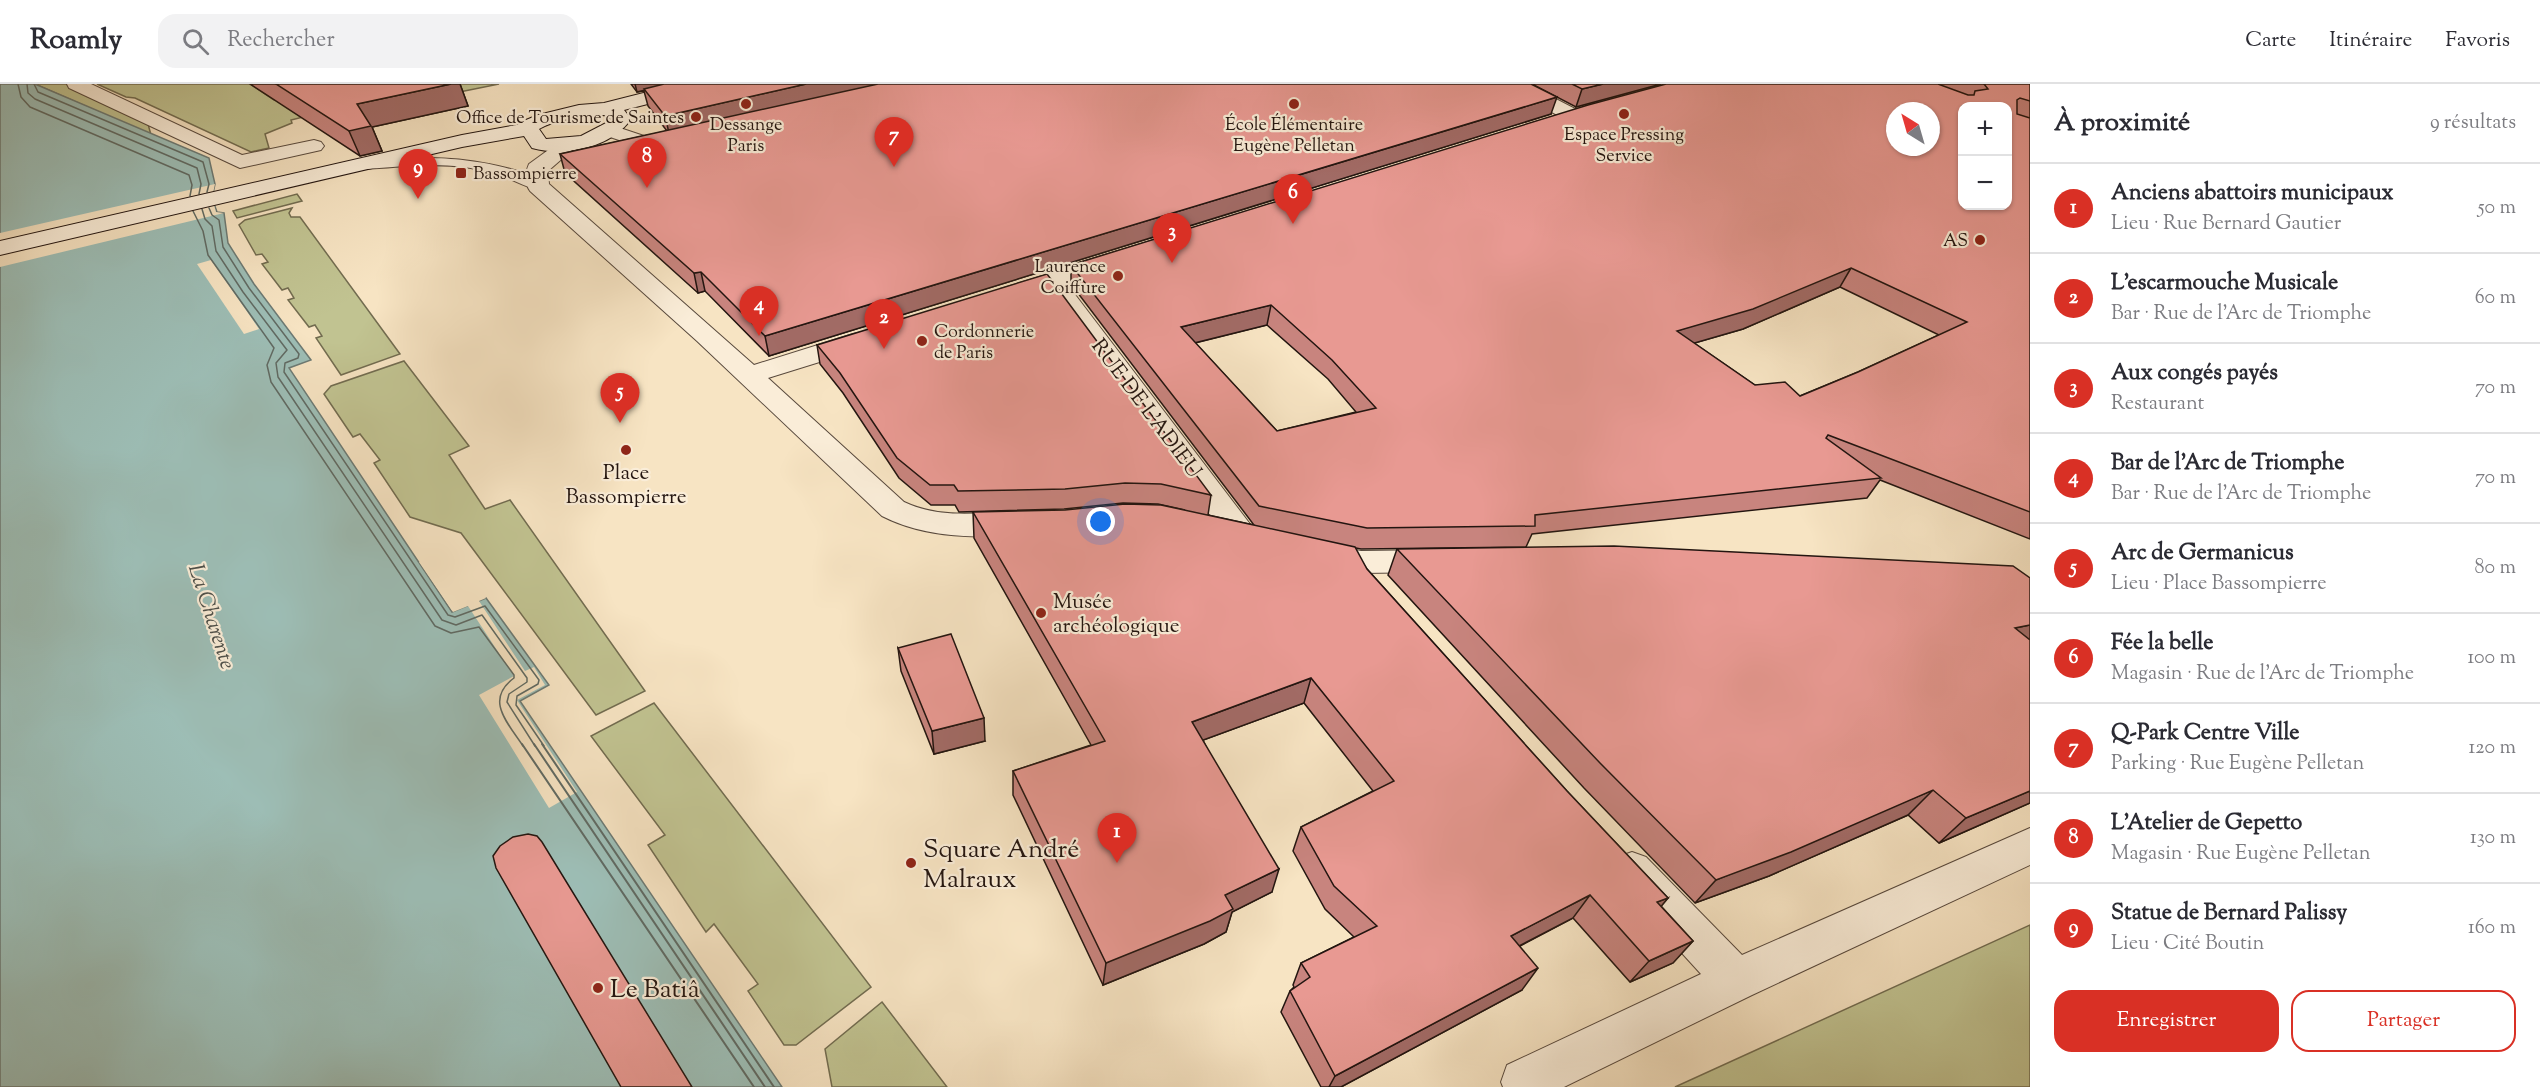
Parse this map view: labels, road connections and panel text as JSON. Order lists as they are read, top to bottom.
{
  "streets": {
    "street": ["RUE DE L'ADIEU"]
  },
  "water": ["La Charente"],
  "places": {
    "other": [
      "Dessange Paris",
      "École Élémentaire Eugène Pelletan",
      "Espace Pressing Service",
      "Office de Tourisme de Saintes",
      "AS",
      "Laurence Coiffure",
      "Cordonnerie de Paris",
      "Place Bassompierre",
      "Musée archéologique",
      "Square André Malraux",
      "Le Batiâ"
    ],
    "transit": ["Bassompierre"]
  },
  "north": "top left",
  "page": {
    "header": "Roamly",
    "search": "Rechercher",
    "nav": ["Carte", "Itinéraire", "Favoris"],
    "heading": ["À proximité", "9 résultats"],
    "map_buttons": ["+", "−"],
    "pins": [
      "7",
      "8",
      "9",
      "6",
      "3",
      "4",
      "2",
      "5",
      "1"
    ],
    "list": [
      {
        "mark": "1",
        "name": "Anciens abattoirs municipaux",
        "note": "Lieu · Rue Bernard Gautier",
        "value": "50 m"
      },
      {
        "mark": "2",
        "name": "L'escarmouche Musicale",
        "note": "Bar · Rue de l'Arc de Triomphe",
        "value": "60 m"
      },
      {
        "mark": "3",
        "name": "Aux congés payés",
        "note": "Restaurant",
        "value": "70 m"
      },
      {
        "mark": "4",
        "name": "Bar de l'Arc de Triomphe",
        "note": "Bar · Rue de l'Arc de Triomphe",
        "value": "70 m"
      },
      {
        "mark": "5",
        "name": "Arc de Germanicus",
        "note": "Lieu · Place Bassompierre",
        "value": "80 m"
      },
      {
        "mark": "6",
        "name": "Fée la belle",
        "note": "Magasin · Rue de l'Arc de Triomphe",
        "value": "100 m"
      },
      {
        "mark": "7",
        "name": "Q-Park Centre Ville",
        "note": "Parking · Rue Eugène Pelletan",
        "value": "120 m"
      },
      {
        "mark": "8",
        "name": "L'Atelier de Gepetto",
        "note": "Magasin · Rue Eugène Pelletan",
        "value": "130 m"
      },
      {
        "mark": "9",
        "name": "Statue de Bernard Palissy",
        "note": "Lieu · Cité Boutin",
        "value": "160 m"
      }
    ],
    "buttons": ["Enregistrer", "Partager"]
  }
}
